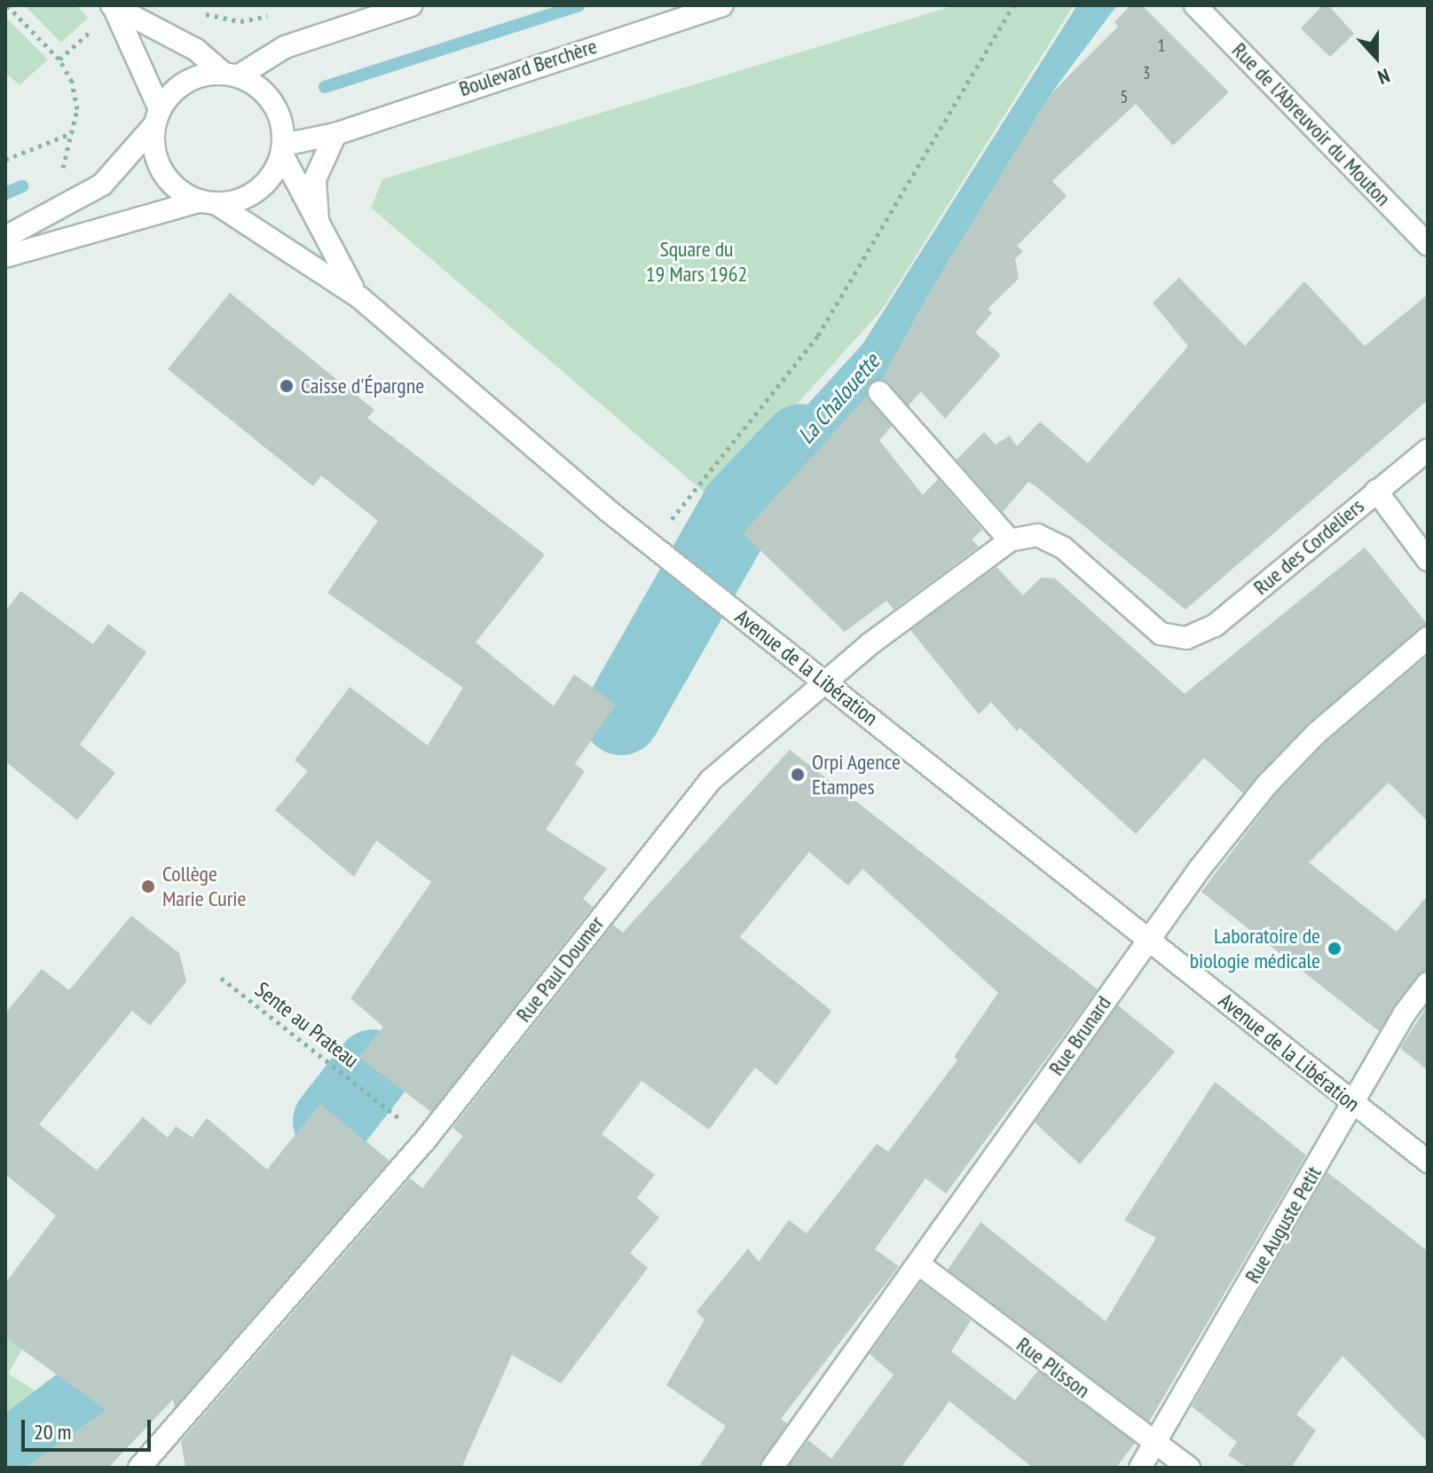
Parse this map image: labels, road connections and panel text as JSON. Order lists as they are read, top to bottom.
{
  "streets": {
    "street": [
      "Boulevard Berchère",
      "Rue de l'Abreuvoir du Mouton",
      "Rue des Cordeliers",
      "Avenue de la Libération",
      "Rue Paul Doumer",
      "Rue Brunard",
      "Rue Auguste Petit",
      "Rue Plisson"
    ],
    "path": ["Sente au Prateau"]
  },
  "crossings": [
    ["Boulevard Berchère", "Avenue de la Libération"],
    ["Rue des Cordeliers", "Rue Paul Doumer"],
    ["Avenue de la Libération", "Rue Paul Doumer"],
    ["Avenue de la Libération", "Rue Brunard"],
    ["Avenue de la Libération", "Rue Auguste Petit"],
    ["Rue Brunard", "Rue Plisson"],
    ["Rue Auguste Petit", "Rue Plisson"]
  ],
  "water": ["La Chalouette"],
  "parks": ["Square du 19 Mars 1962"],
  "places": [
    "Caisse d'Épargne",
    "Orpi Agence Etampes",
    "Collège Marie Curie",
    "Laboratoire de biologie médicale"
  ],
  "house_numbers": ["1", "3", "5"],
  "scale_bar": "20 m",
  "north": "bottom"
}
